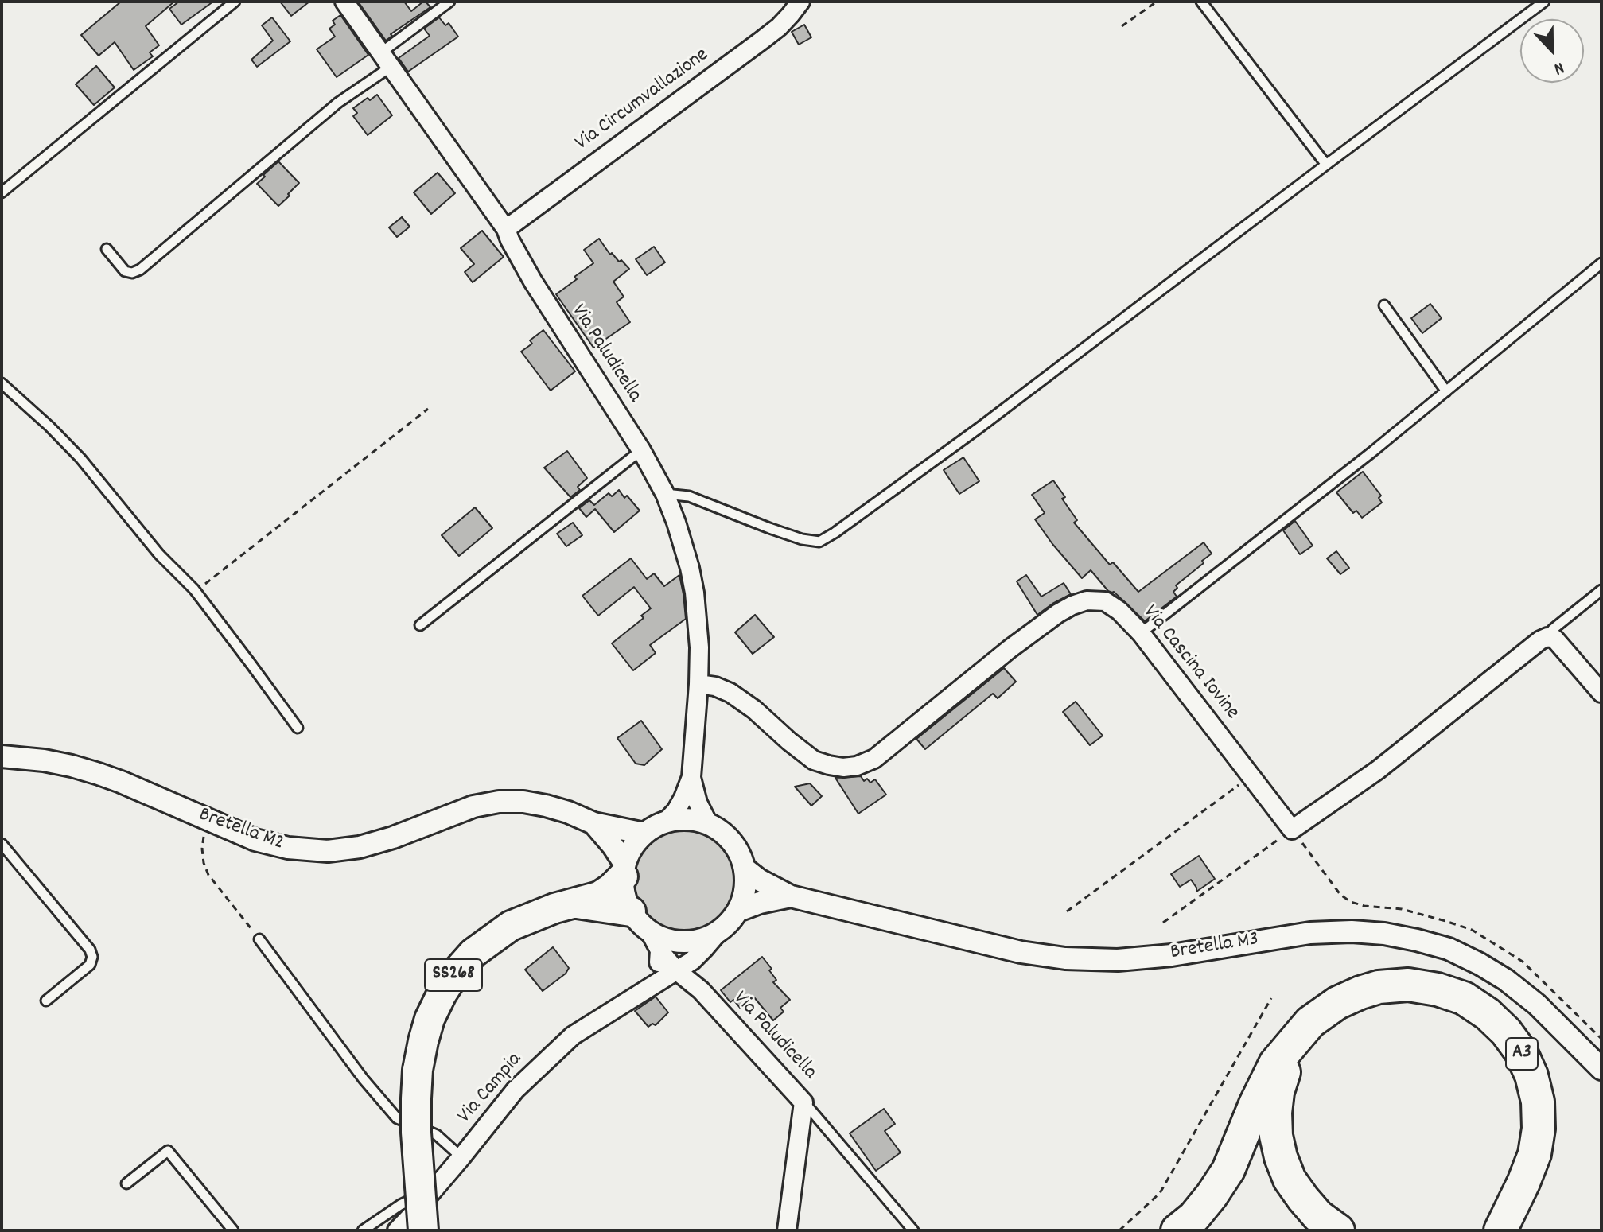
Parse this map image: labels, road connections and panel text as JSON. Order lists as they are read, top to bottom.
{
  "streets": {
    "highway": ["SS268", "A3"],
    "street": [
      "Via Circumvallazione",
      "Via Paludicella",
      "Via Cascina Iovine",
      "Bretella M2",
      "Bretella M3",
      "Via Campia"
    ]
  },
  "crossings": [
    ["Via Circumvallazione", "Via Paludicella"],
    ["Via Paludicella", "Via Cascina Iovine"],
    ["Via Paludicella", "Bretella M2"],
    ["Via Paludicella", "Bretella M3"],
    ["Via Paludicella", "SS268"],
    ["Via Paludicella", "Via Campia"],
    ["Bretella M2", "Bretella M3"],
    ["Bretella M2", "SS268"],
    ["Bretella M3", "SS268"]
  ],
  "north": "bottom"
}
